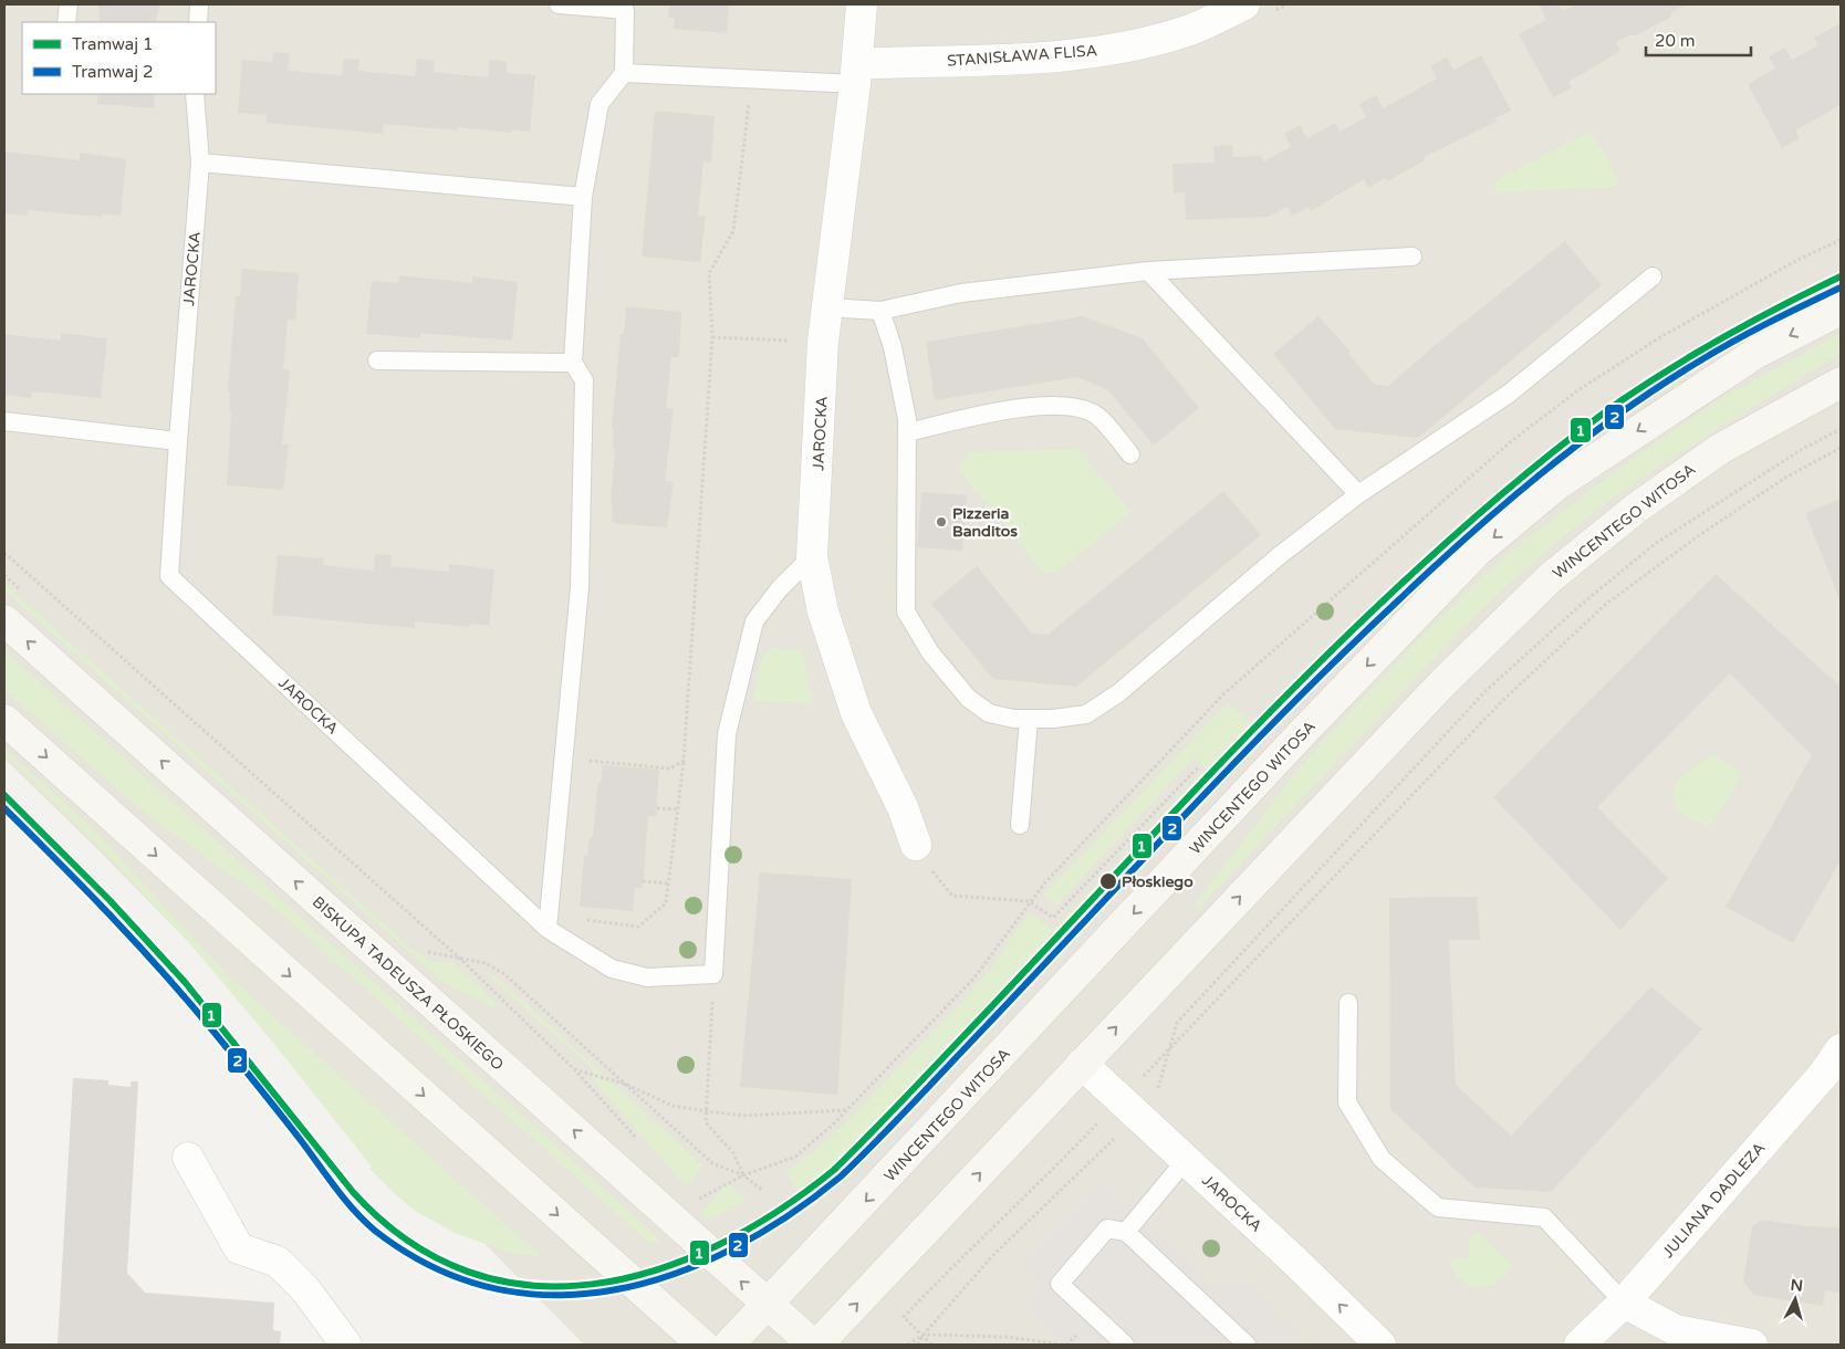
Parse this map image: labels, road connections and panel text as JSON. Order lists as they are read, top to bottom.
{
  "streets": {
    "main road": ["WINCENTEGO WITOSA", "BISKUPA TADEUSZA PŁOSKIEGO"],
    "street": ["STANISŁAWA FLISA", "JAROCKA", "JULIANA DADLEZA"]
  },
  "crossings": [
    ["STANISŁAWA FLISA", "JAROCKA"],
    ["JAROCKA", "WINCENTEGO WITOSA"],
    ["WINCENTEGO WITOSA", "BISKUPA TADEUSZA PŁOSKIEGO"]
  ],
  "places": ["Pizzeria Banditos", "Płoskiego"],
  "lines": ["tram line 1", "tram line 2"],
  "legend": ["Tramwaj 1", "Tramwaj 2"],
  "scale_bar": "20 m",
  "north": "top"
}
